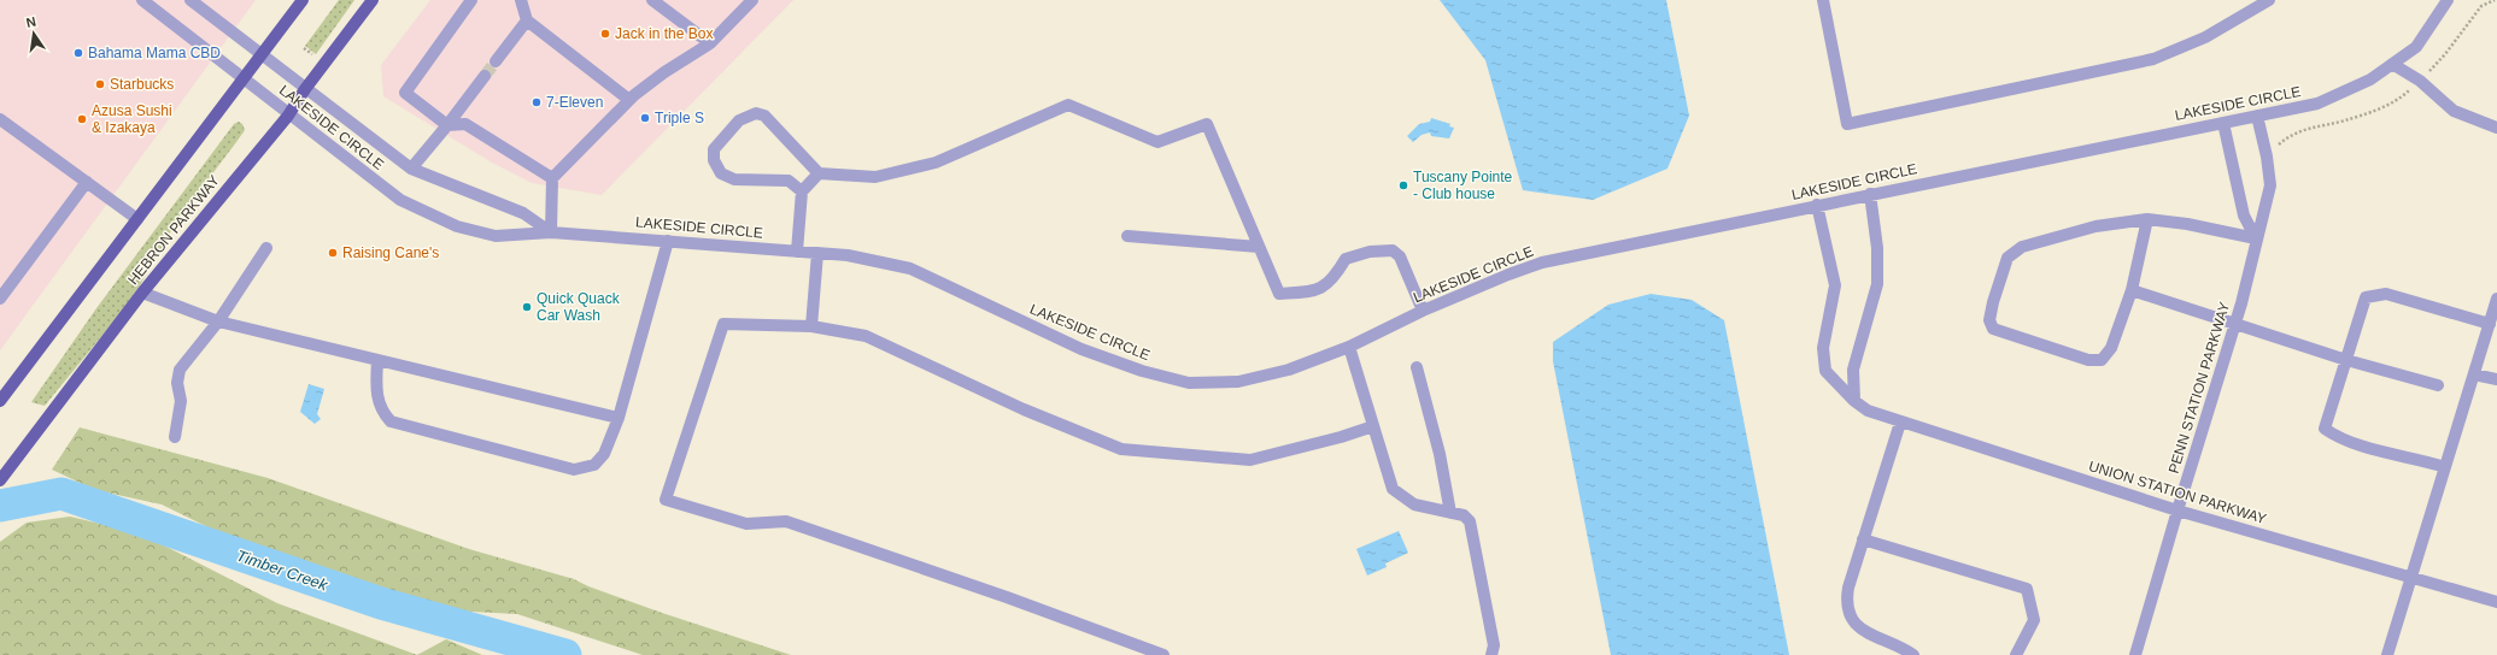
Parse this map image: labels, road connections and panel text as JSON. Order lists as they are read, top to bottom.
{
  "streets": {
    "main road": ["HEBRON PARKWAY"],
    "street": ["LAKESIDE CIRCLE", "PENN STATION PARKWAY", "UNION STATION PARKWAY"]
  },
  "crossings": [
    ["LAKESIDE CIRCLE", "HEBRON PARKWAY"],
    ["LAKESIDE CIRCLE", "PENN STATION PARKWAY"],
    ["LAKESIDE CIRCLE", "UNION STATION PARKWAY"],
    ["PENN STATION PARKWAY", "UNION STATION PARKWAY"]
  ],
  "water": ["Timber Creek"],
  "places": [
    "Jack in the Box",
    "Bahama Mama CBD",
    "Starbucks",
    "7-Eleven",
    "Triple S",
    "Azusa Sushi & Izakaya",
    "Tuscany Pointe - Club house",
    "Raising Cane's",
    "Quick Quack Car Wash"
  ],
  "north": "top"
}
